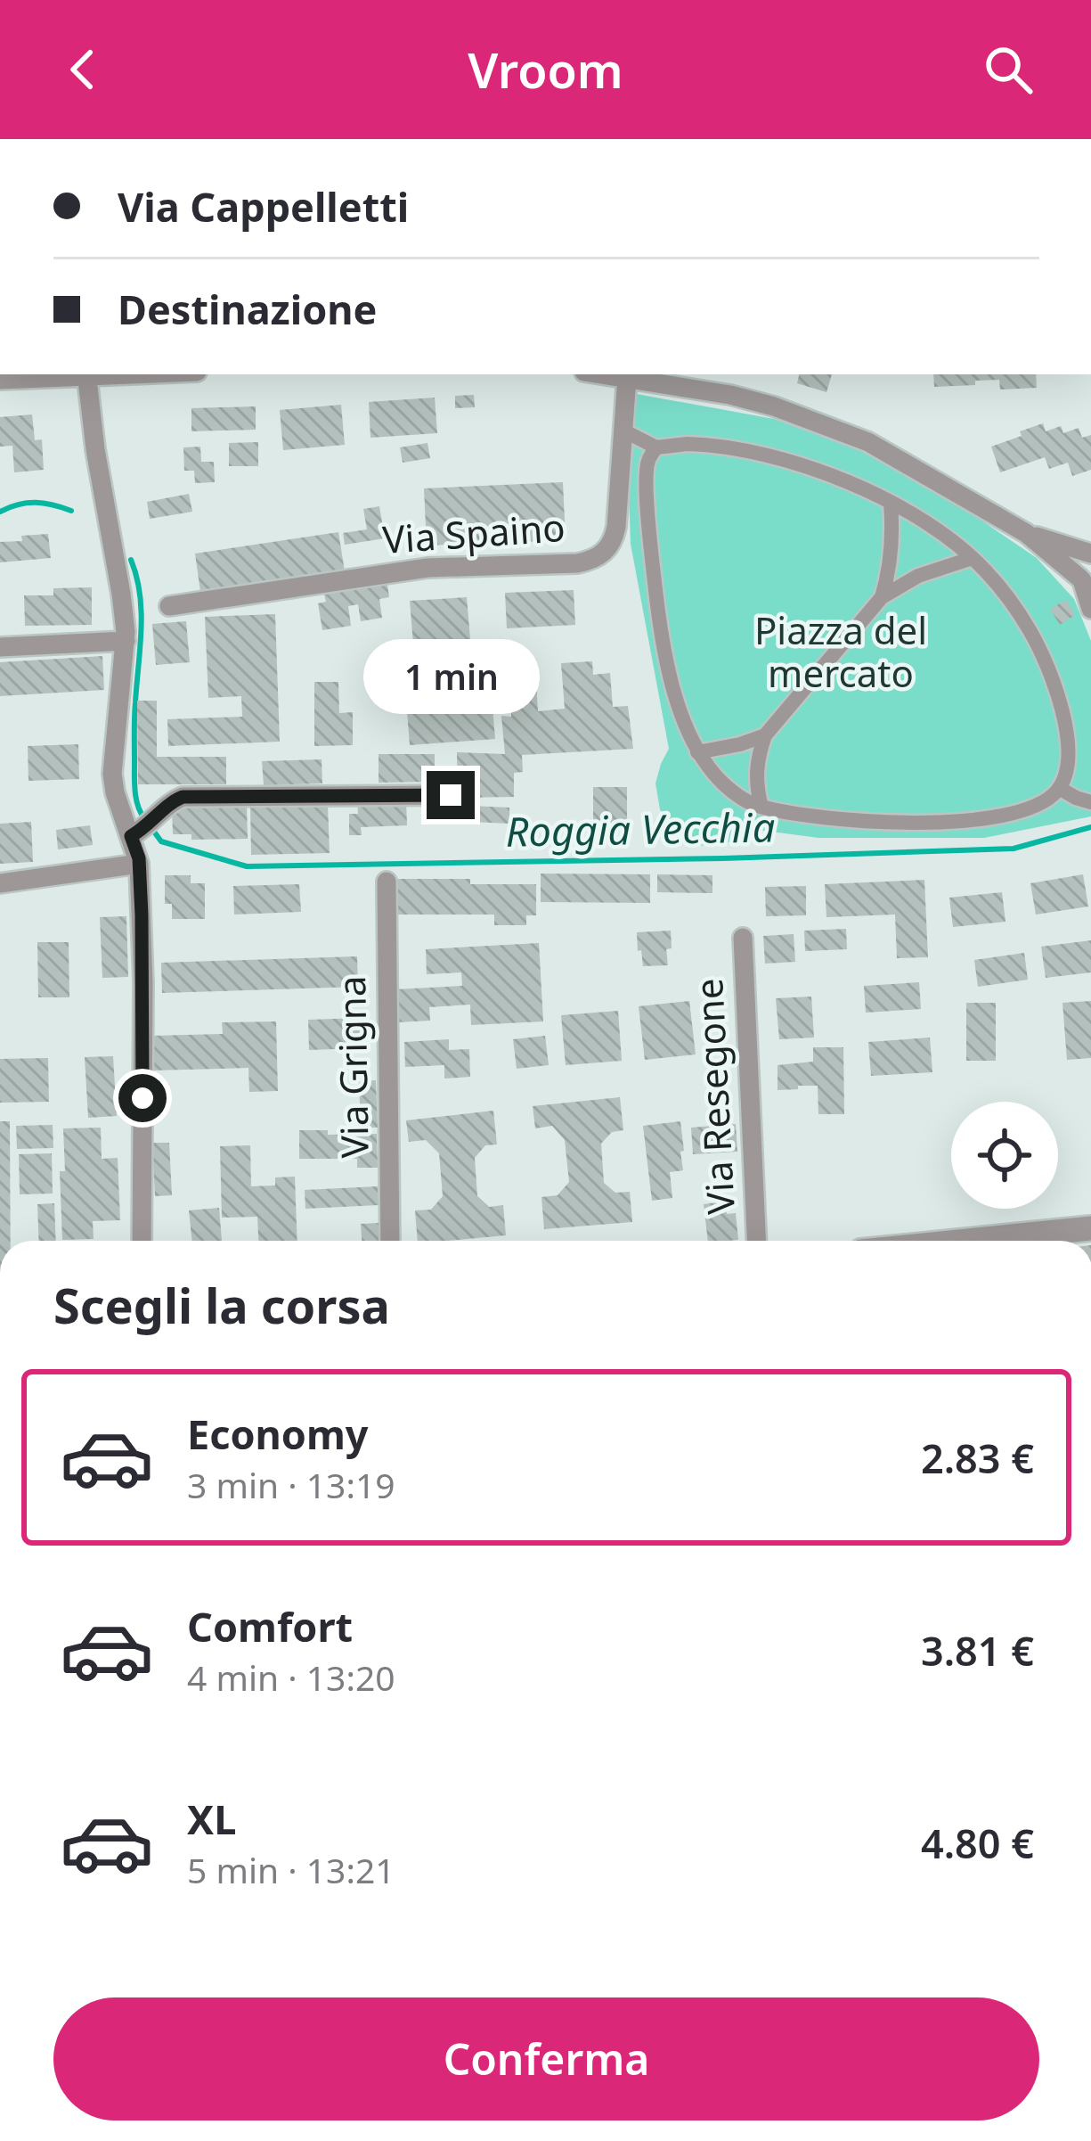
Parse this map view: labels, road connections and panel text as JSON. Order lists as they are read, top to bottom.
{
  "streets": {
    "street": ["Via Spaino", "Via Grigna", "Via Resegone"]
  },
  "water": ["Roggia Vecchia"],
  "parks": ["Piazza del mercato"],
  "page": {
    "header": "Vroom",
    "banner": ["Via Cappelletti", "Destinazione"],
    "bubble": "1 min",
    "heading": "Scegli la corsa",
    "list": [
      {
        "name": "Economy",
        "note": "3 min · 13:19",
        "value": "2.83 €"
      },
      {
        "name": "Comfort",
        "note": "4 min · 13:20",
        "value": "3.81 €"
      },
      {
        "name": "XL",
        "note": "5 min · 13:21",
        "value": "4.80 €"
      }
    ],
    "buttons": "Conferma"
  }
}
